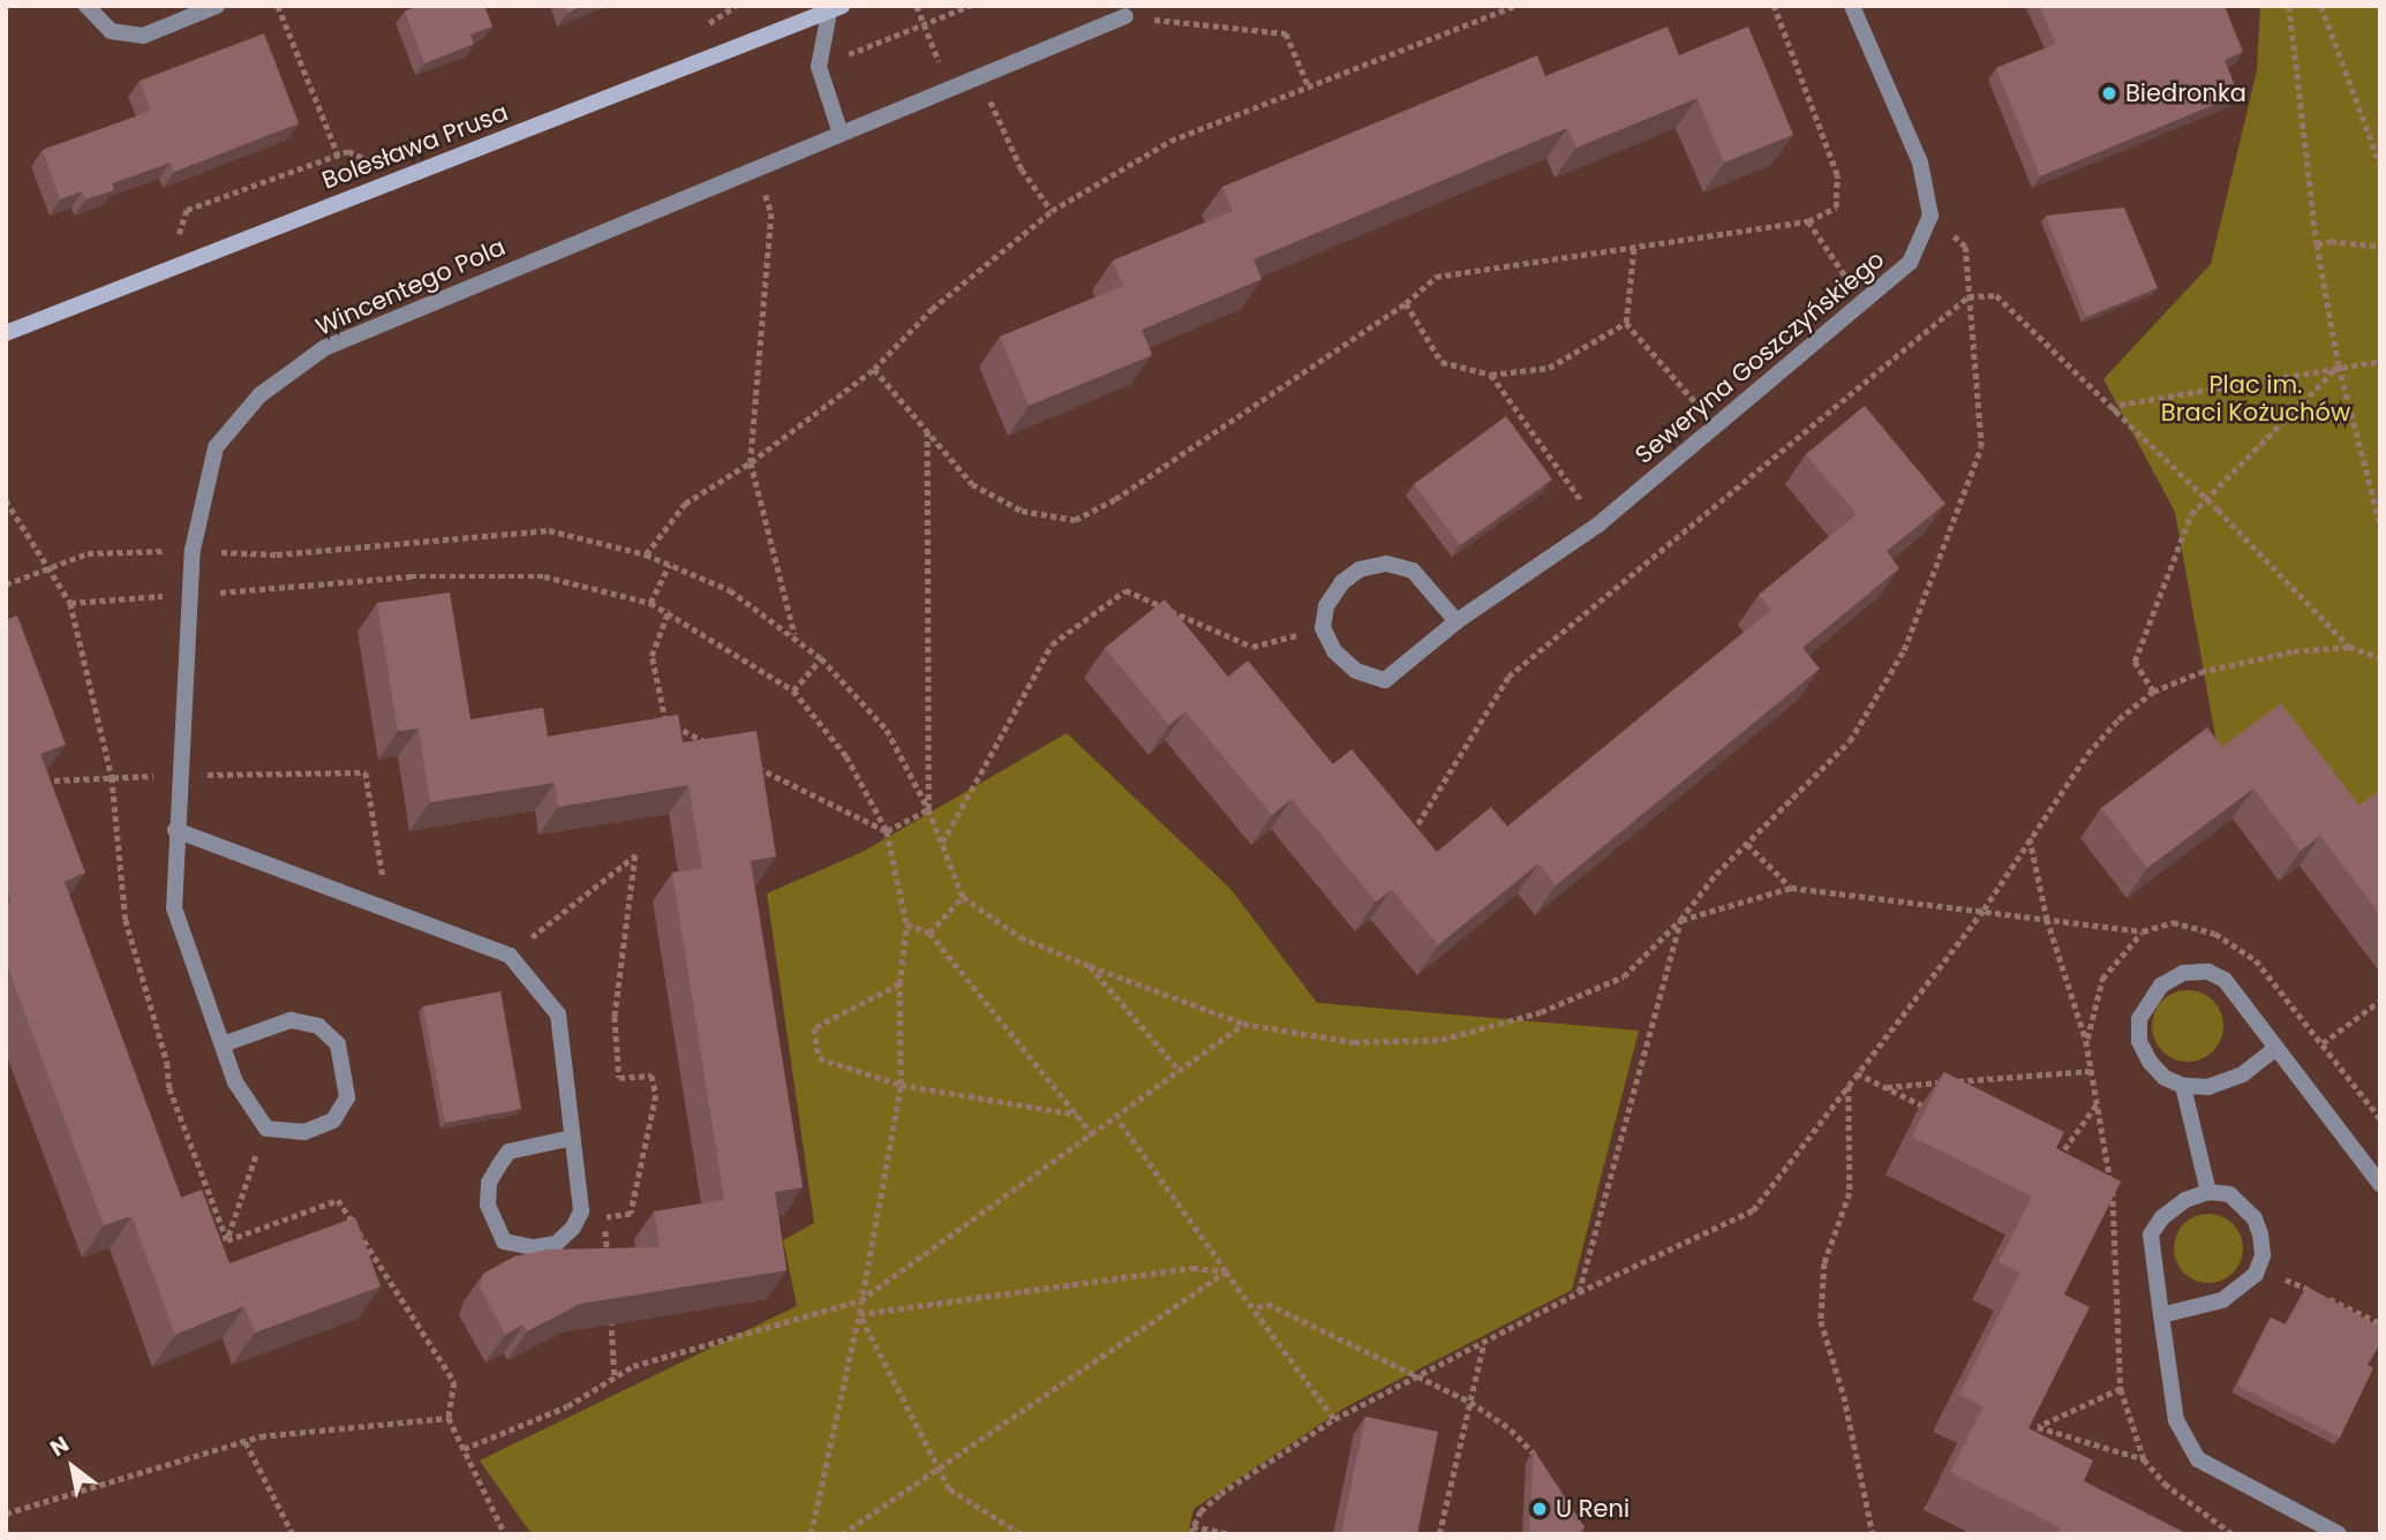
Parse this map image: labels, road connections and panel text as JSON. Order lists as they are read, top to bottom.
{
  "streets": {
    "street": ["Bolesława Prusa", "Wincentego Pola", "Seweryna Goszczyńskiego"]
  },
  "parks": ["Plac im. Braci Kożuchów"],
  "places": ["Biedronka", "U Reni"],
  "north": "top left"
}
